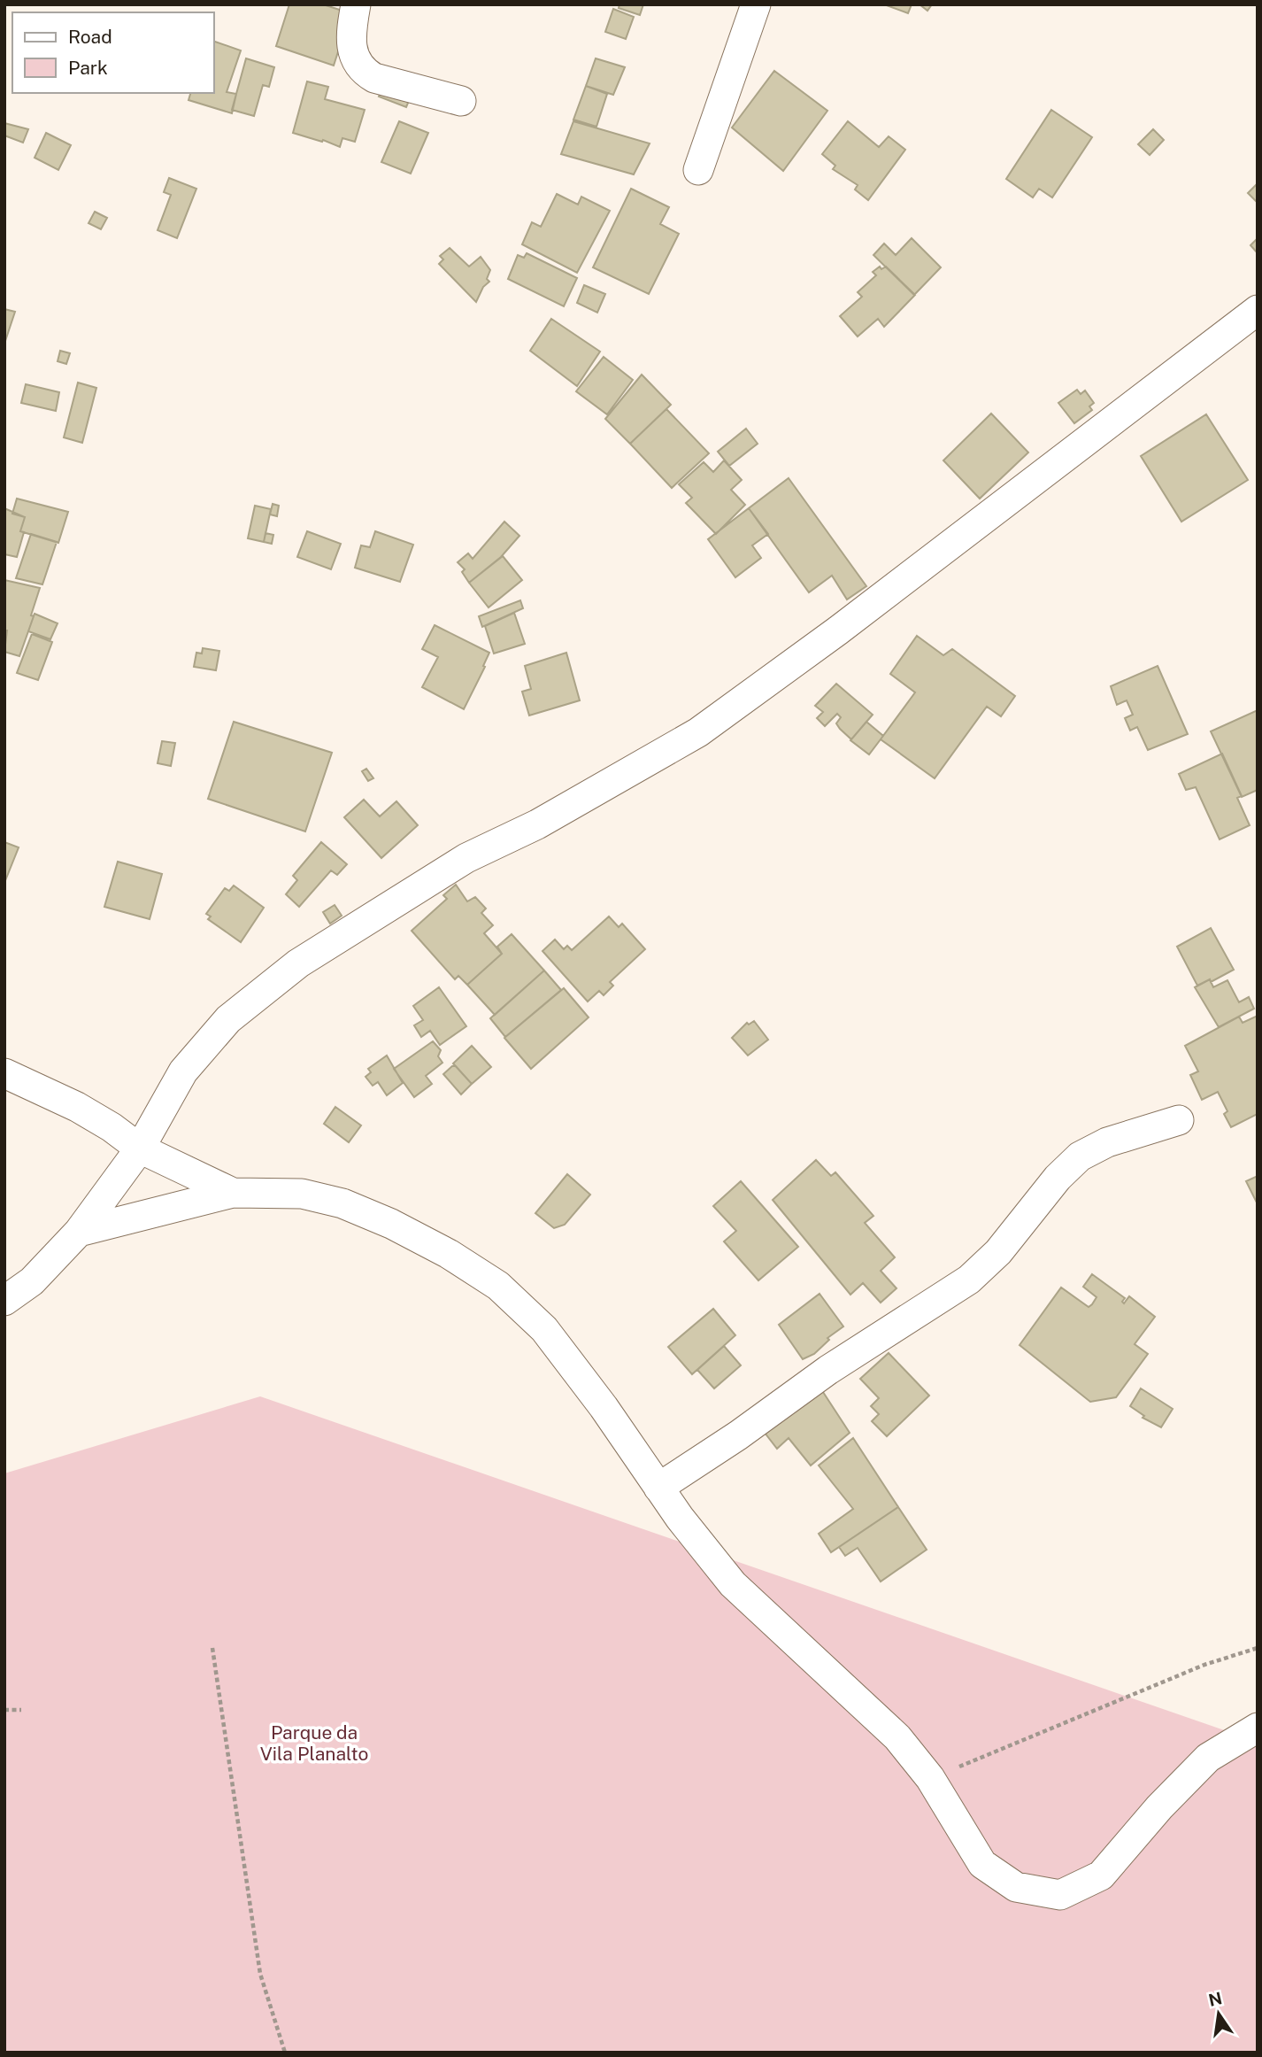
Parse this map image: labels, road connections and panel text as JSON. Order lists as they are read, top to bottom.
{
  "parks": ["Parque da Vila Planalto"],
  "legend": ["Road", "Park"],
  "north": "top"
}
